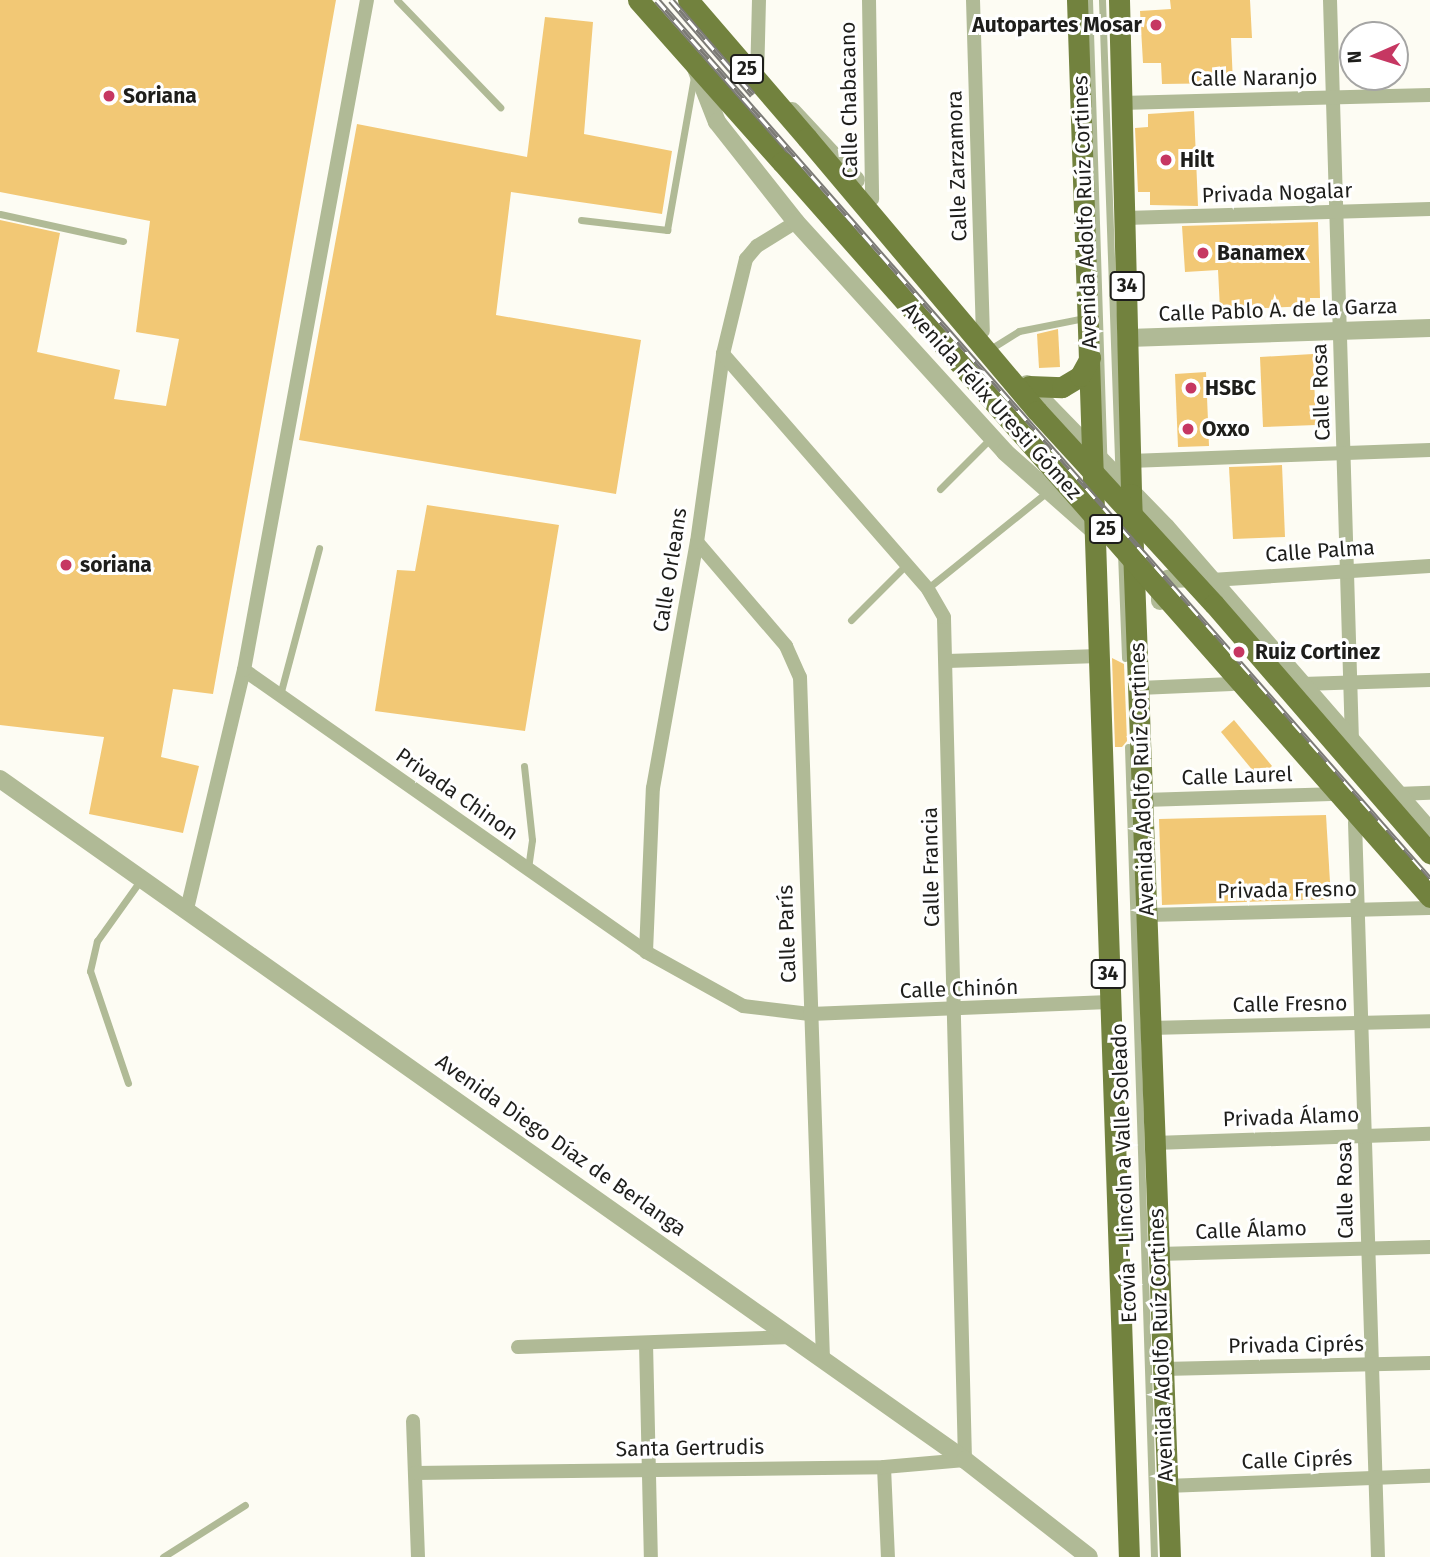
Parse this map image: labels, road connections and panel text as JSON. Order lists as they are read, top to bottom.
{
  "streets": {
    "main road": [
      "25",
      "Avenida Adolfo Ruíz Cortines",
      "34",
      "Avenida Félix Uresti Gómez"
    ],
    "street": [
      "Calle Naranjo",
      "Calle Chabacano",
      "Calle Zarzamora",
      "Privada Nogalar",
      "Calle Pablo A. de la Garza",
      "Calle Rosa",
      "Calle Palma",
      "Calle Orleans",
      "Calle Laurel",
      "Privada Chinon",
      "Calle Francia",
      "Privada Fresno",
      "Calle París",
      "Calle Chinón",
      "Calle Fresno",
      "Privada Álamo",
      "Avenida Diego Díaz de Berlanga",
      "Calle Álamo",
      "Privada Ciprés",
      "Santa Gertrudis",
      "Calle Ciprés"
    ],
    "lane": ["Ecovía - Lincoln a Valle Soleado"]
  },
  "crossings": [
    ["Calle Naranjo", "Avenida Adolfo Ruíz Cortines"],
    ["Calle Naranjo", "Calle Rosa"],
    ["Privada Nogalar", "Avenida Adolfo Ruíz Cortines"],
    ["Privada Nogalar", "Calle Rosa"],
    ["Avenida Adolfo Ruíz Cortines", "Calle Pablo A. de la Garza"],
    ["Avenida Adolfo Ruíz Cortines", "Calle Laurel"],
    ["Avenida Adolfo Ruíz Cortines", "Privada Fresno"],
    ["Avenida Adolfo Ruíz Cortines", "Calle Chinón"],
    ["Avenida Adolfo Ruíz Cortines", "Calle Fresno"],
    ["Avenida Adolfo Ruíz Cortines", "Privada Álamo"],
    ["Avenida Adolfo Ruíz Cortines", "Calle Álamo"],
    ["Avenida Adolfo Ruíz Cortines", "Privada Ciprés"],
    ["Avenida Adolfo Ruíz Cortines", "Calle Ciprés"],
    ["Calle Pablo A. de la Garza", "Calle Rosa"],
    ["Calle Rosa", "Calle Palma"],
    ["Calle Rosa", "Privada Fresno"],
    ["Calle Rosa", "Calle Fresno"],
    ["Calle Rosa", "Privada Álamo"],
    ["Calle Rosa", "Calle Álamo"],
    ["Calle Rosa", "Privada Ciprés"],
    ["Calle Rosa", "Calle Ciprés"],
    ["Avenida Félix Uresti Gómez", "Privada Fresno"],
    ["Calle Orleans", "Privada Chinon"],
    ["Calle Orleans", "Calle Francia"],
    ["Calle Orleans", "Calle París"],
    ["Privada Chinon", "Calle París"],
    ["Privada Chinon", "Calle Chinón"],
    ["Calle Francia", "Calle Chinón"],
    ["Calle Francia", "Avenida Diego Díaz de Berlanga"],
    ["Calle Francia", "Santa Gertrudis"],
    ["Calle París", "Calle Chinón"],
    ["Calle París", "Avenida Diego Díaz de Berlanga"],
    ["Avenida Diego Díaz de Berlanga", "Santa Gertrudis"]
  ],
  "places": [
    "Autopartes Mosar",
    "Soriana",
    "Hilt",
    "Banamex",
    "HSBC",
    "Oxxo",
    "soriana",
    "Ruiz Cortinez"
  ],
  "north": "left"
}
